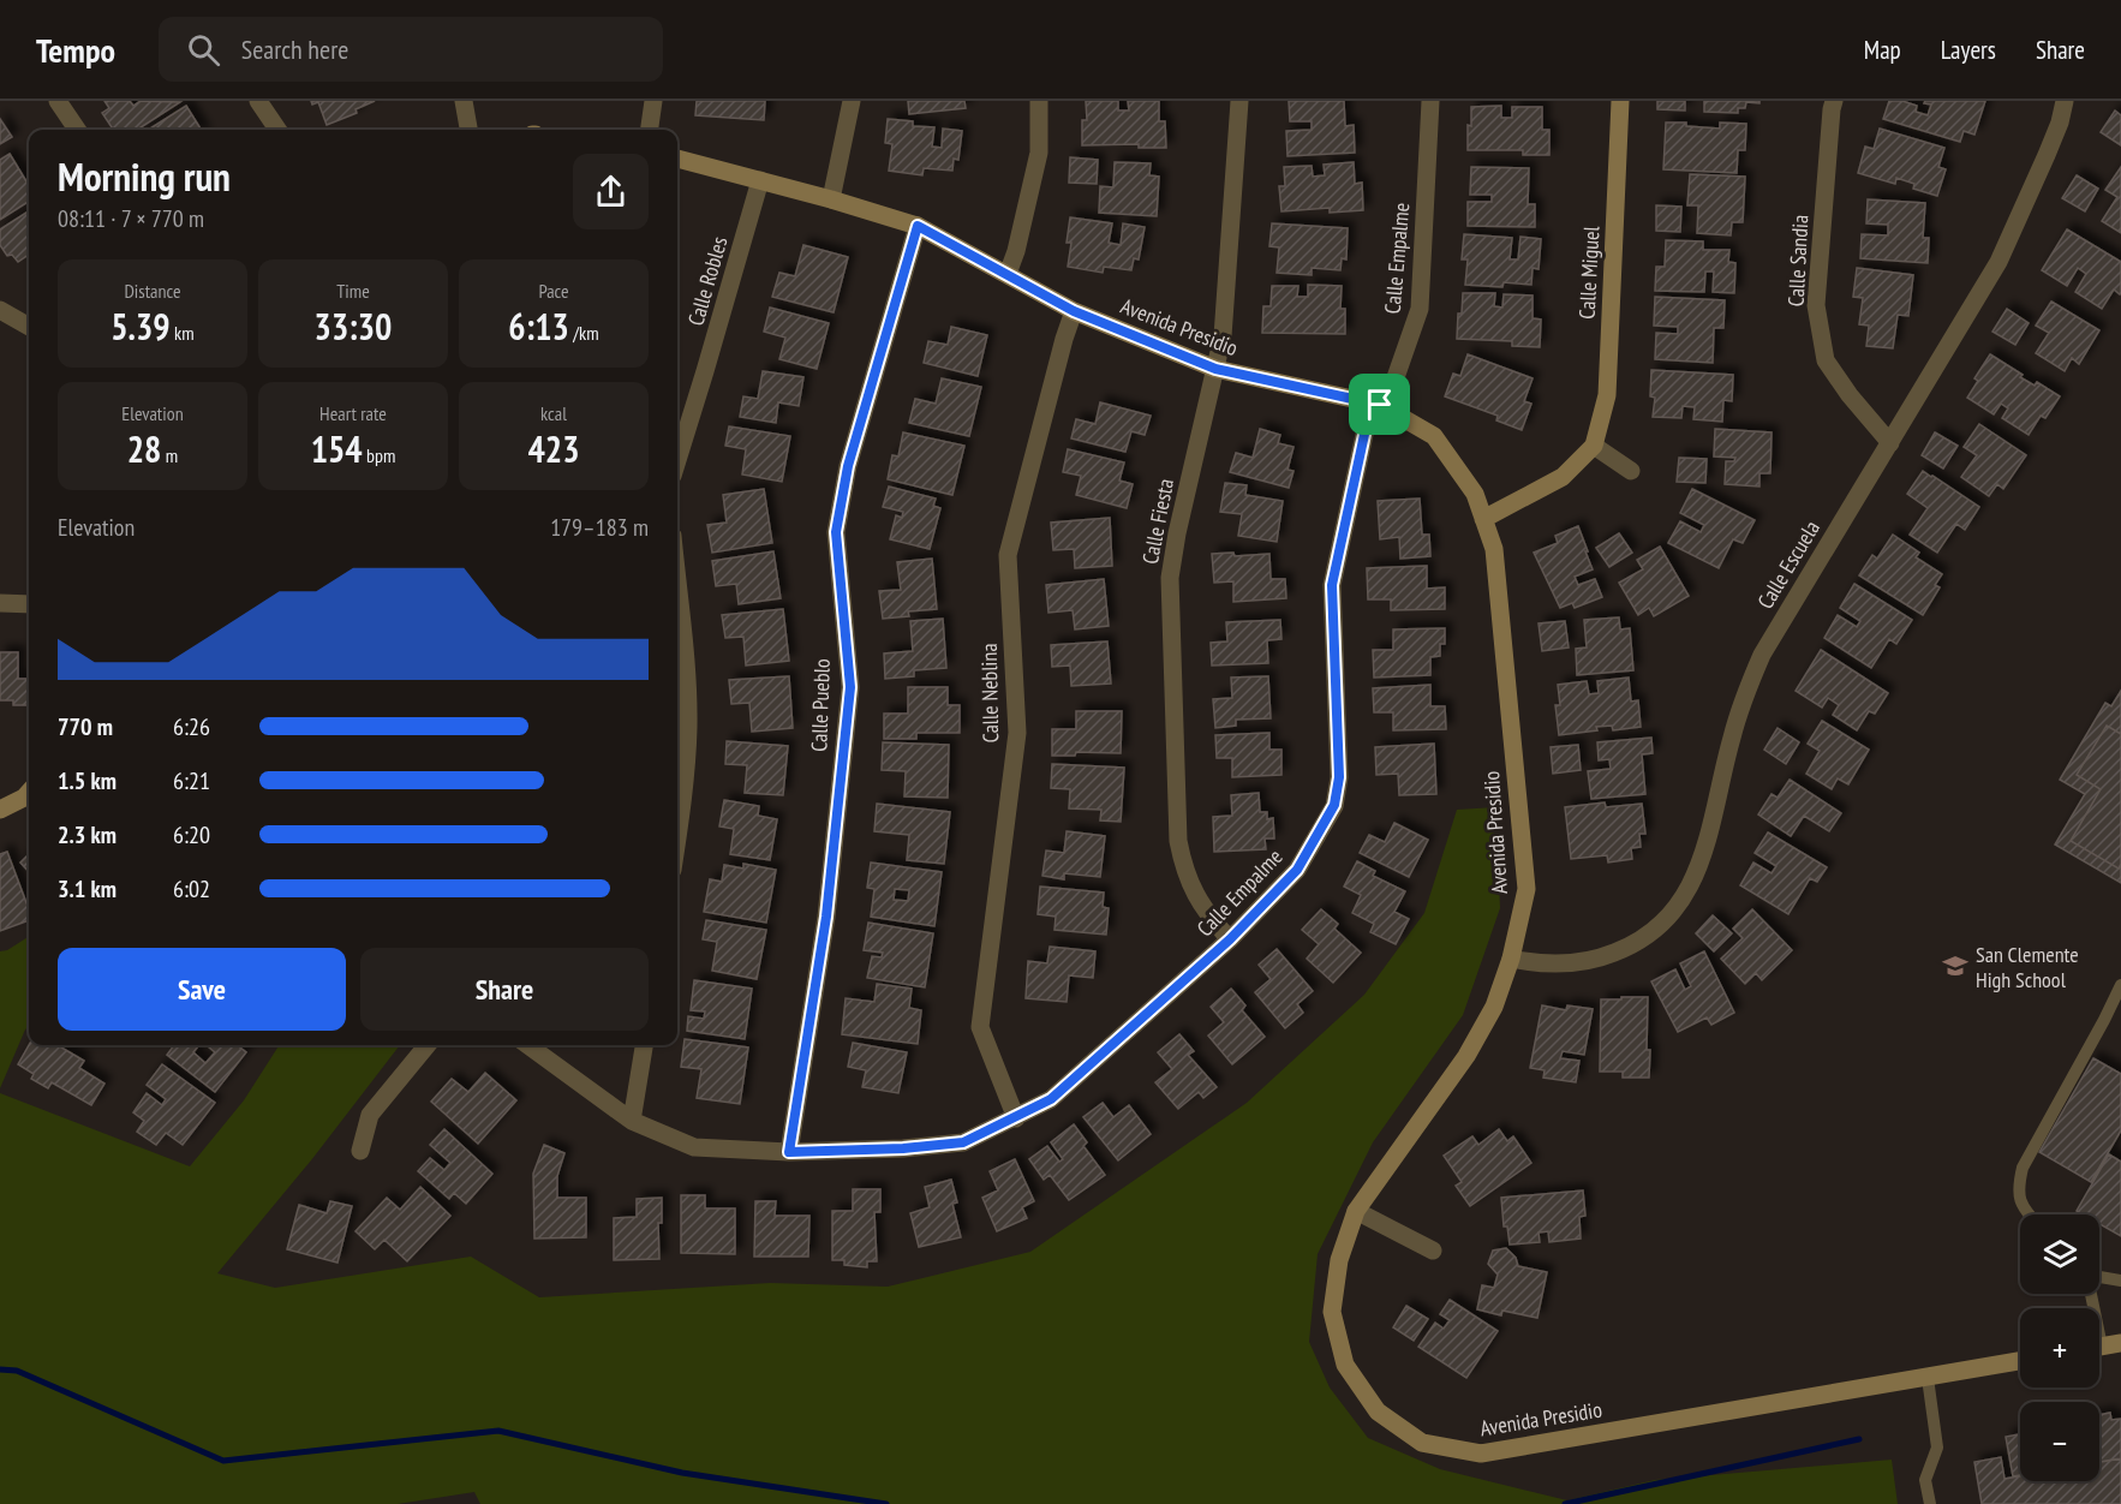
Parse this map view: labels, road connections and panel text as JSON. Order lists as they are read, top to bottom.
{
  "streets": {
    "street": [
      "Calle Empalme",
      "Calle Sandia",
      "Calle Miguel",
      "Calle Robles",
      "Avenida Presidio",
      "Calle Fiesta",
      "Calle Escuela",
      "Calle Neblina",
      "Calle Pueblo"
    ]
  },
  "crossings": [
    ["Calle Empalme", "Avenida Presidio"],
    ["Calle Empalme", "Calle Fiesta"],
    ["Calle Empalme", "Calle Neblina"],
    ["Calle Empalme", "Calle Pueblo"],
    ["Calle Sandia", "Calle Escuela"],
    ["Calle Miguel", "Avenida Presidio"],
    ["Calle Robles", "Avenida Presidio"],
    ["Avenida Presidio", "Calle Fiesta"],
    ["Avenida Presidio", "Calle Escuela"],
    ["Avenida Presidio", "Calle Neblina"],
    ["Avenida Presidio", "Calle Pueblo"]
  ],
  "places": {
    "school or university": ["San Clemente High School"]
  },
  "page": {
    "header": "Tempo",
    "search": "Search here",
    "nav": ["Map", "Layers", "Share"],
    "heading": ["Morning run", "08:11 · 7 × 770 m"],
    "stats": [
      ["Distance", "5.39 km"],
      ["Time", "33:30"],
      ["Pace", "6:13 /km"],
      ["Elevation", "28 m"],
      ["Heart rate", "154 bpm"],
      ["kcal", "423"]
    ],
    "chart": ["Elevation", "179–183 m"],
    "list": [
      {
        "name": "770 m",
        "note": "6:26"
      },
      {
        "name": "1.5 km",
        "note": "6:21"
      },
      {
        "name": "2.3 km",
        "note": "6:20"
      },
      {
        "name": "3.1 km",
        "note": "6:02"
      }
    ],
    "buttons": ["Save", "Share"],
    "map_buttons": ["+", "−"]
  }
}
